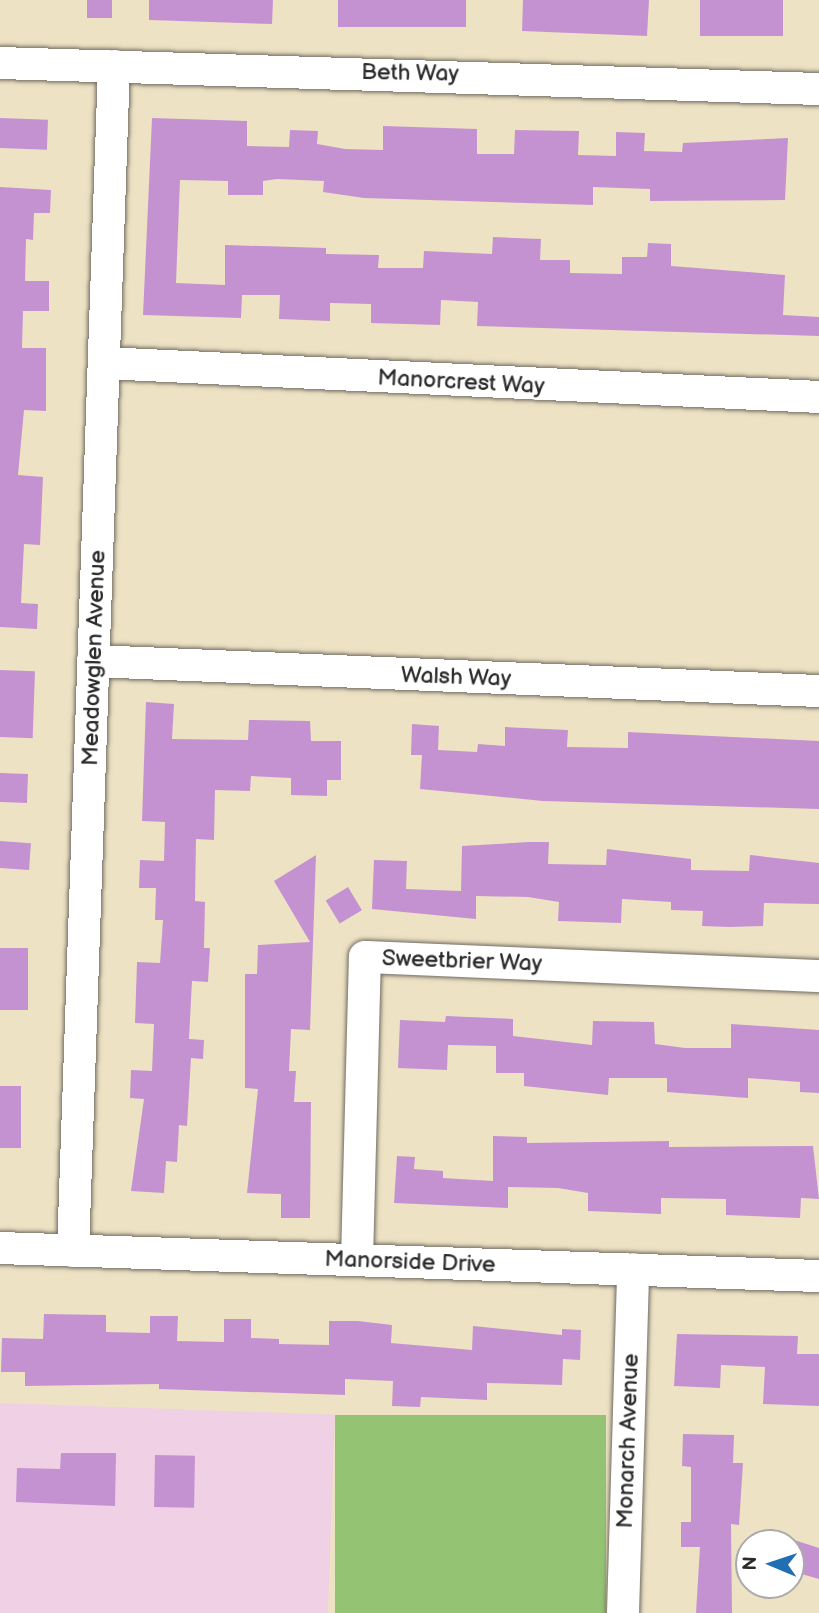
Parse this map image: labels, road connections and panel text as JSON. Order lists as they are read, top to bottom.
{
  "streets": {
    "street": [
      "Beth Way",
      "Manorcrest Way",
      "Meadowglen Avenue",
      "Walsh Way",
      "Sweetbrier Way",
      "Manorside Drive",
      "Monarch Avenue"
    ]
  },
  "crossings": [
    ["Beth Way", "Meadowglen Avenue"],
    ["Manorcrest Way", "Meadowglen Avenue"],
    ["Meadowglen Avenue", "Walsh Way"],
    ["Meadowglen Avenue", "Manorside Drive"],
    ["Sweetbrier Way", "Manorside Drive"],
    ["Manorside Drive", "Monarch Avenue"]
  ],
  "north": "left"
}
